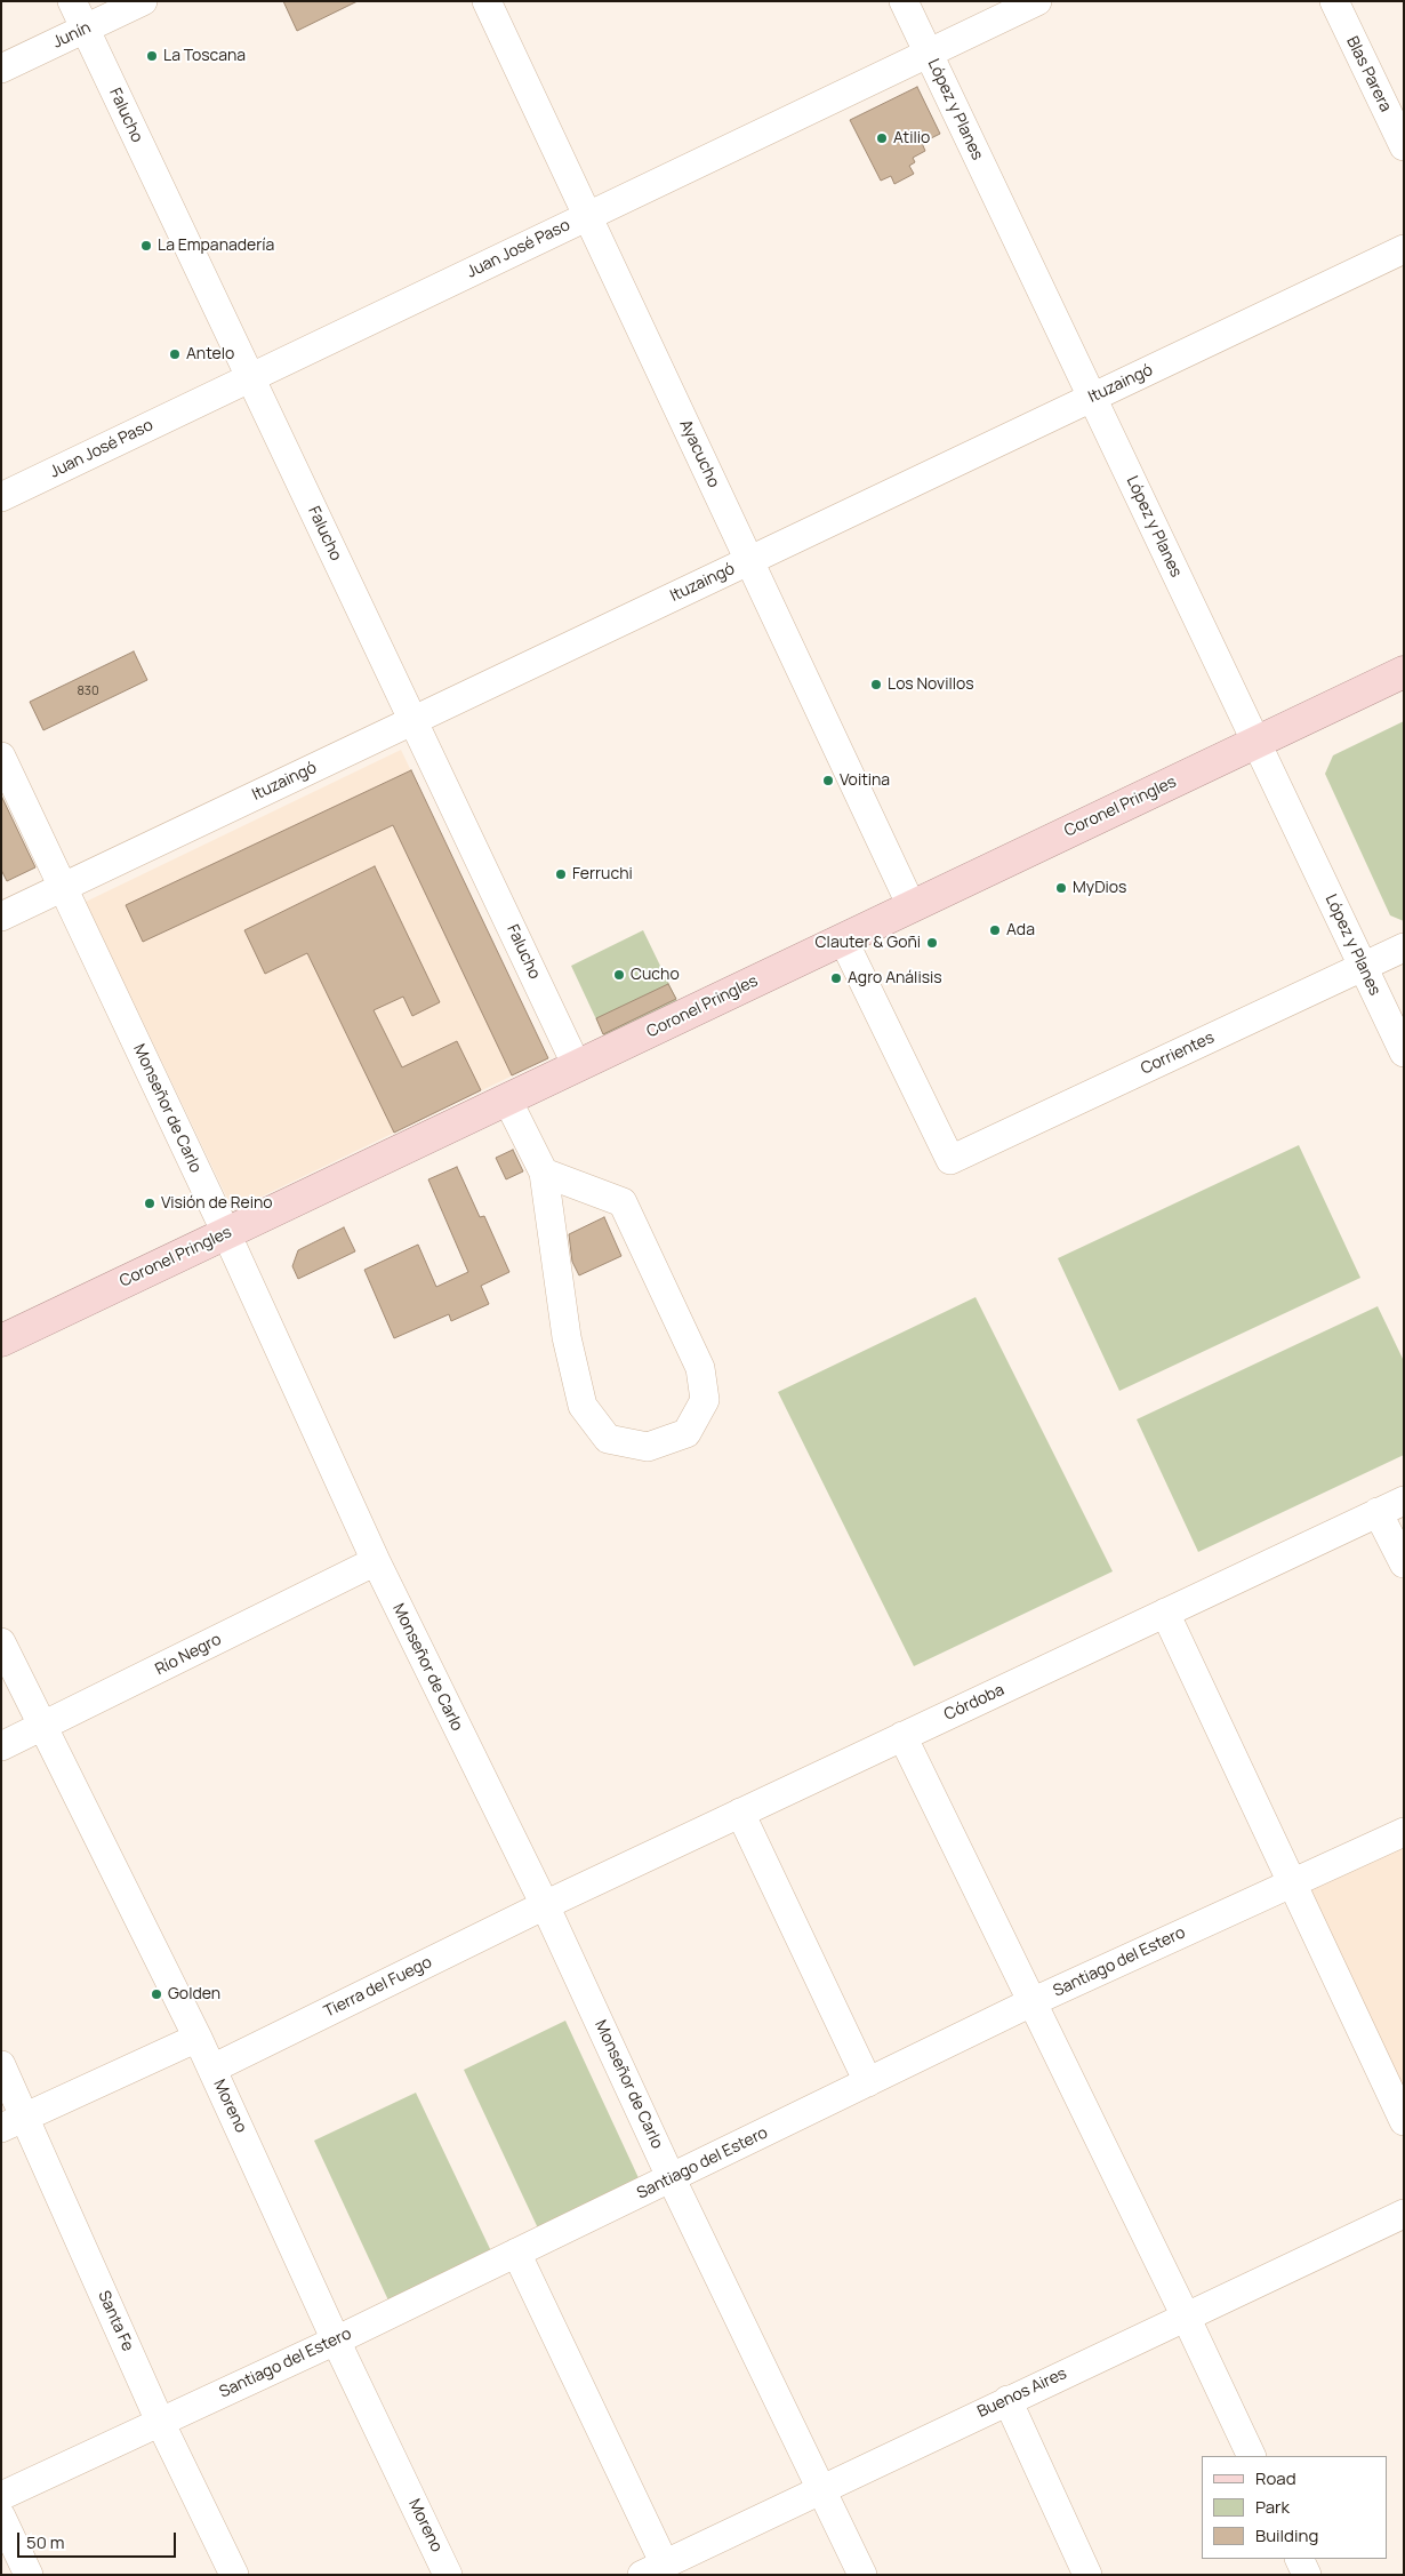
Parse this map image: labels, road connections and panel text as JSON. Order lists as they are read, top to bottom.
{
  "streets": {
    "main road": ["Coronel Pringles"],
    "street": [
      "Junín",
      "Blas Parera",
      "López y Planes",
      "Falucho",
      "Juan José Paso",
      "Ituzaingó",
      "Ayacucho",
      "Corrientes",
      "Monseñor de Carlo",
      "Río Negro",
      "Córdoba",
      "Santiago del Estero",
      "Tierra del Fuego",
      "Moreno",
      "Santa Fe",
      "Buenos Aires"
    ]
  },
  "crossings": [
    ["Junín", "Falucho"],
    ["López y Planes", "Juan José Paso"],
    ["López y Planes", "Ituzaingó"],
    ["López y Planes", "Coronel Pringles"],
    ["López y Planes", "Corrientes"],
    ["Falucho", "Juan José Paso"],
    ["Falucho", "Ituzaingó"],
    ["Falucho", "Coronel Pringles"],
    ["Juan José Paso", "Ayacucho"],
    ["Ituzaingó", "Ayacucho"],
    ["Ituzaingó", "Monseñor de Carlo"],
    ["Ayacucho", "Coronel Pringles"],
    ["Coronel Pringles", "Corrientes"],
    ["Coronel Pringles", "Monseñor de Carlo"],
    ["Monseñor de Carlo", "Río Negro"],
    ["Monseñor de Carlo", "Córdoba"],
    ["Monseñor de Carlo", "Santiago del Estero"],
    ["Monseñor de Carlo", "Tierra del Fuego"],
    ["Monseñor de Carlo", "Buenos Aires"],
    ["Río Negro", "Moreno"],
    ["Córdoba", "Tierra del Fuego"],
    ["Santiago del Estero", "Moreno"],
    ["Santiago del Estero", "Santa Fe"],
    ["Tierra del Fuego", "Moreno"]
  ],
  "places": [
    "La Toscana",
    "Atilio",
    "La Empanadería",
    "Antelo",
    "Los Novillos",
    "Voitina",
    "Ferruchi",
    "MyDios",
    "Ada",
    "Clauter & Goñi",
    "Cucho",
    "Agro Análisis",
    "Visión de Reino",
    "Golden"
  ],
  "house_numbers": ["830"],
  "legend": ["Road", "Park", "Building"],
  "scale_bar": "50 m"
}
